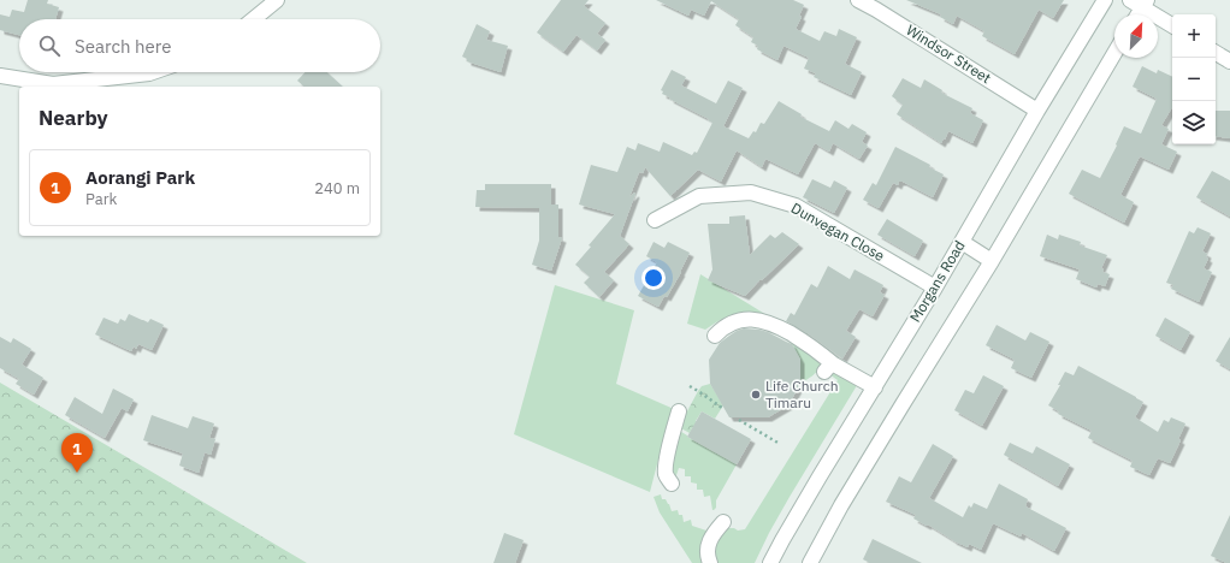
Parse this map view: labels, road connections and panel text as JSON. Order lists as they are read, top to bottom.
{
  "streets": {
    "street": ["Windsor Street", "Dunvegan Close", "Morgans Road"]
  },
  "crossings": [
    ["Windsor Street", "Morgans Road"],
    ["Dunvegan Close", "Morgans Road"]
  ],
  "places": ["Life Church Timaru"],
  "north": "top right",
  "page": {
    "map_buttons": ["+", "−"],
    "search": "Search here",
    "heading": "Nearby",
    "list": [
      {
        "mark": "1",
        "name": "Aorangi Park",
        "note": "Park",
        "value": "240 m"
      }
    ],
    "pins": "1"
  }
}
